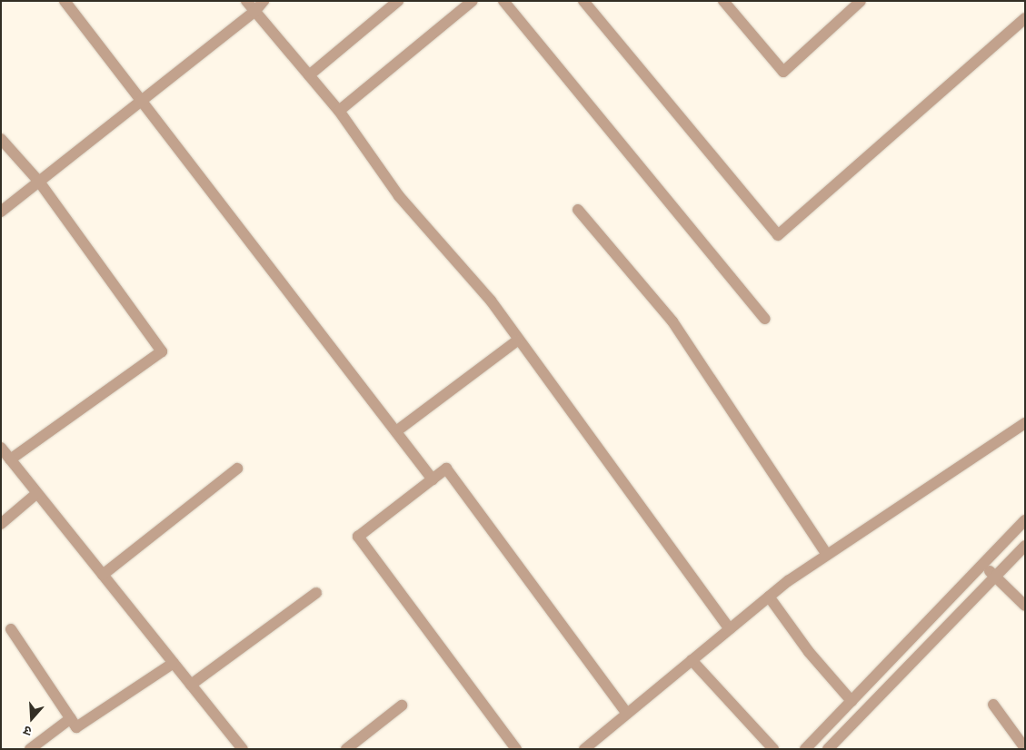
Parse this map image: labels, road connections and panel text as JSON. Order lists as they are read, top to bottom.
{
  "north": "bottom"
}
